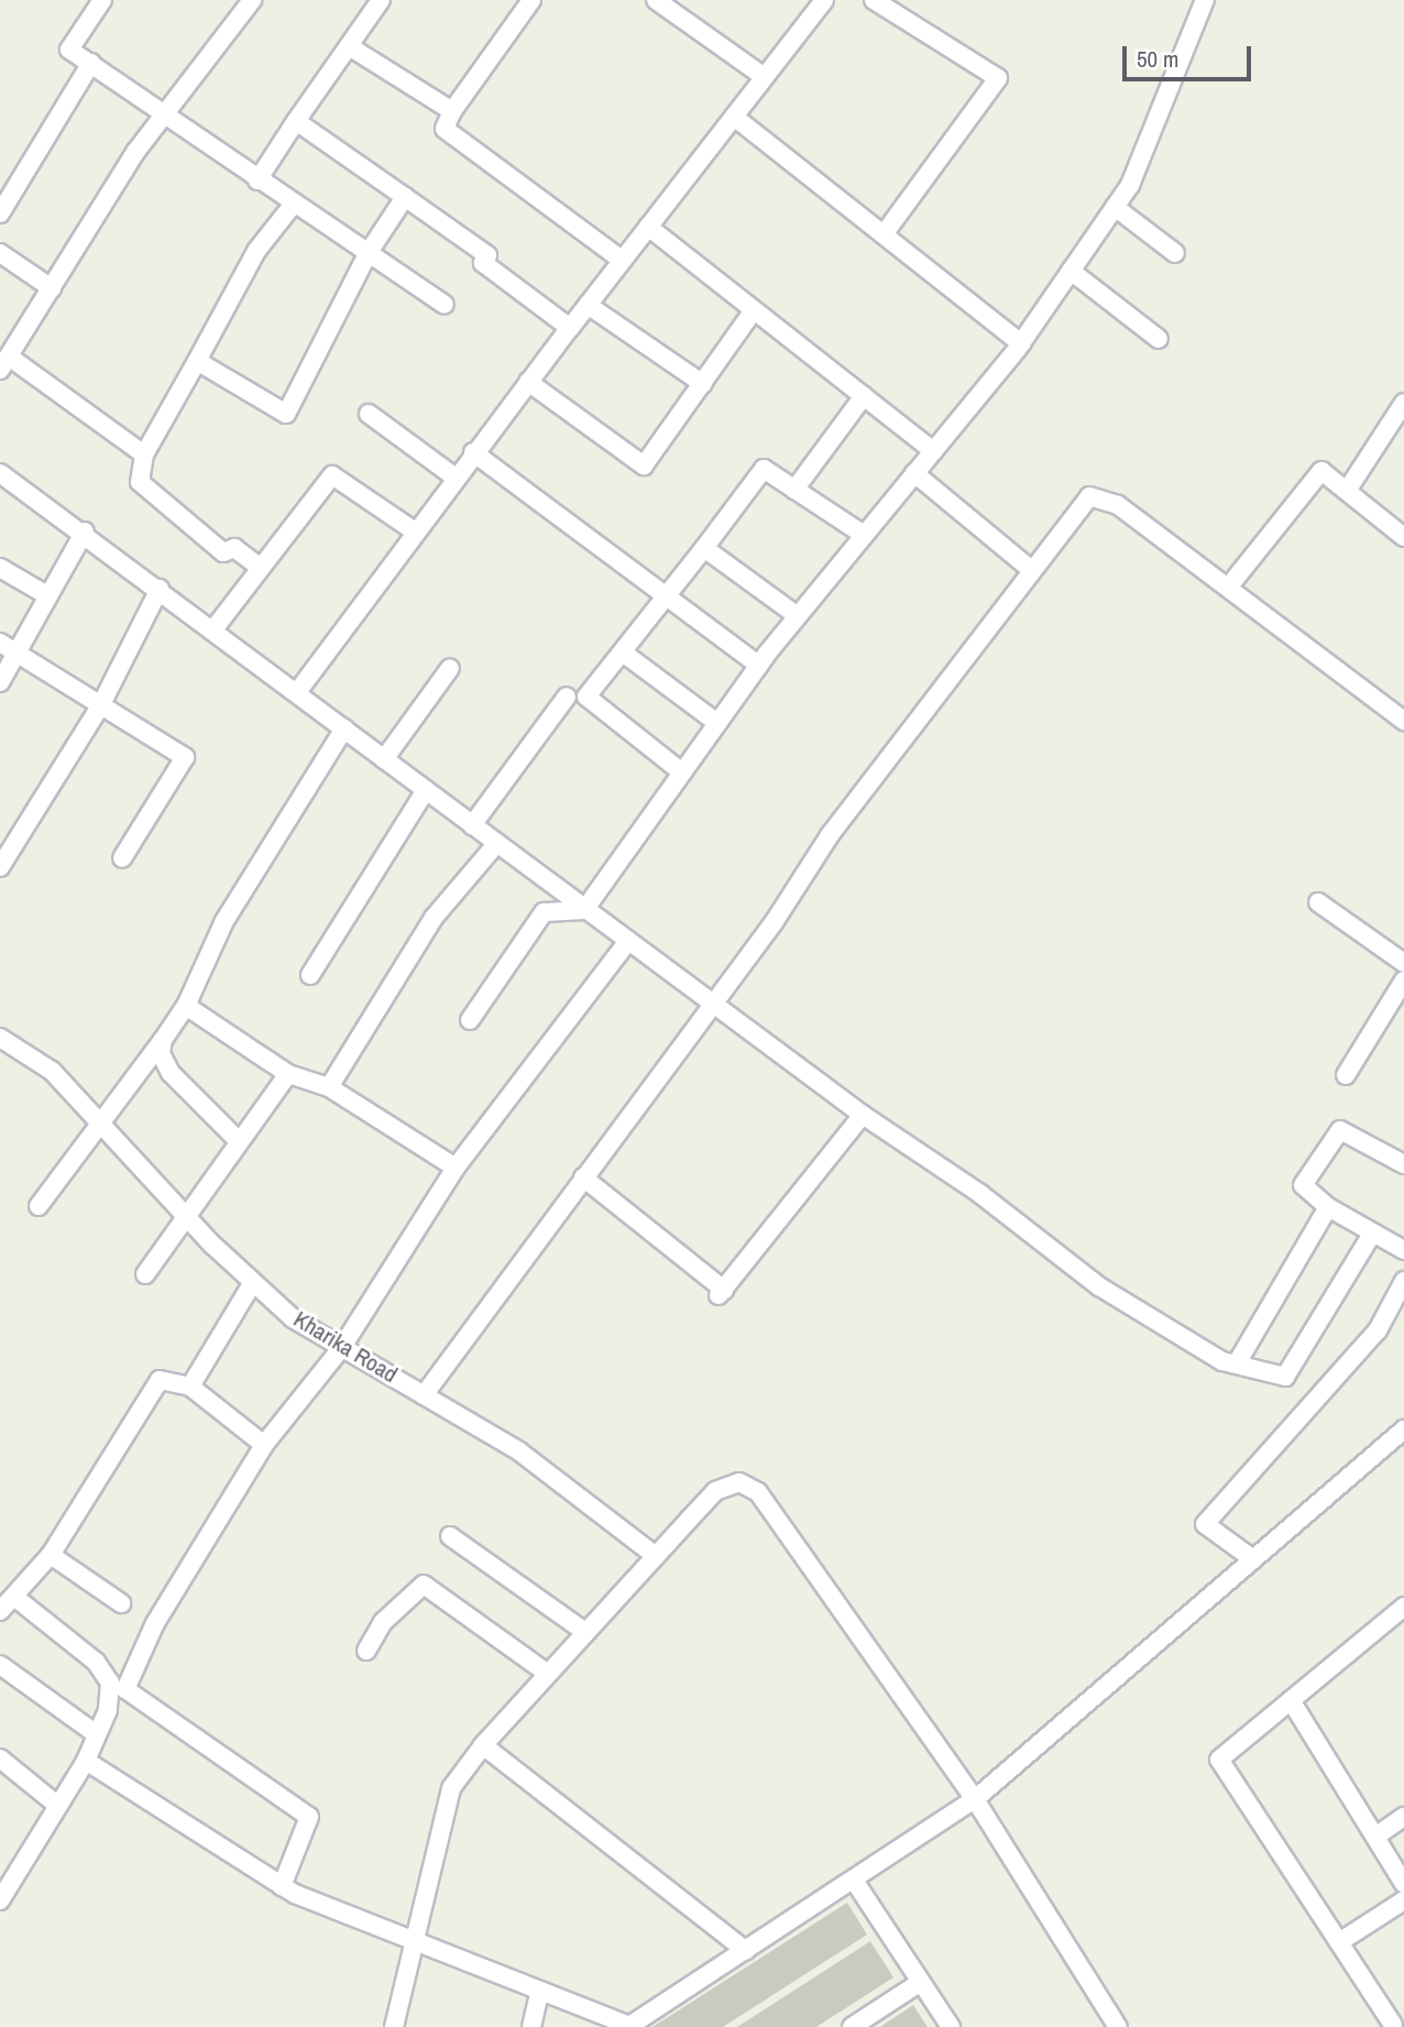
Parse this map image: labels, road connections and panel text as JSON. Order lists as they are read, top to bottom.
{
  "streets": {
    "street": ["Kharika Road"]
  },
  "scale_bar": "50 m"
}
